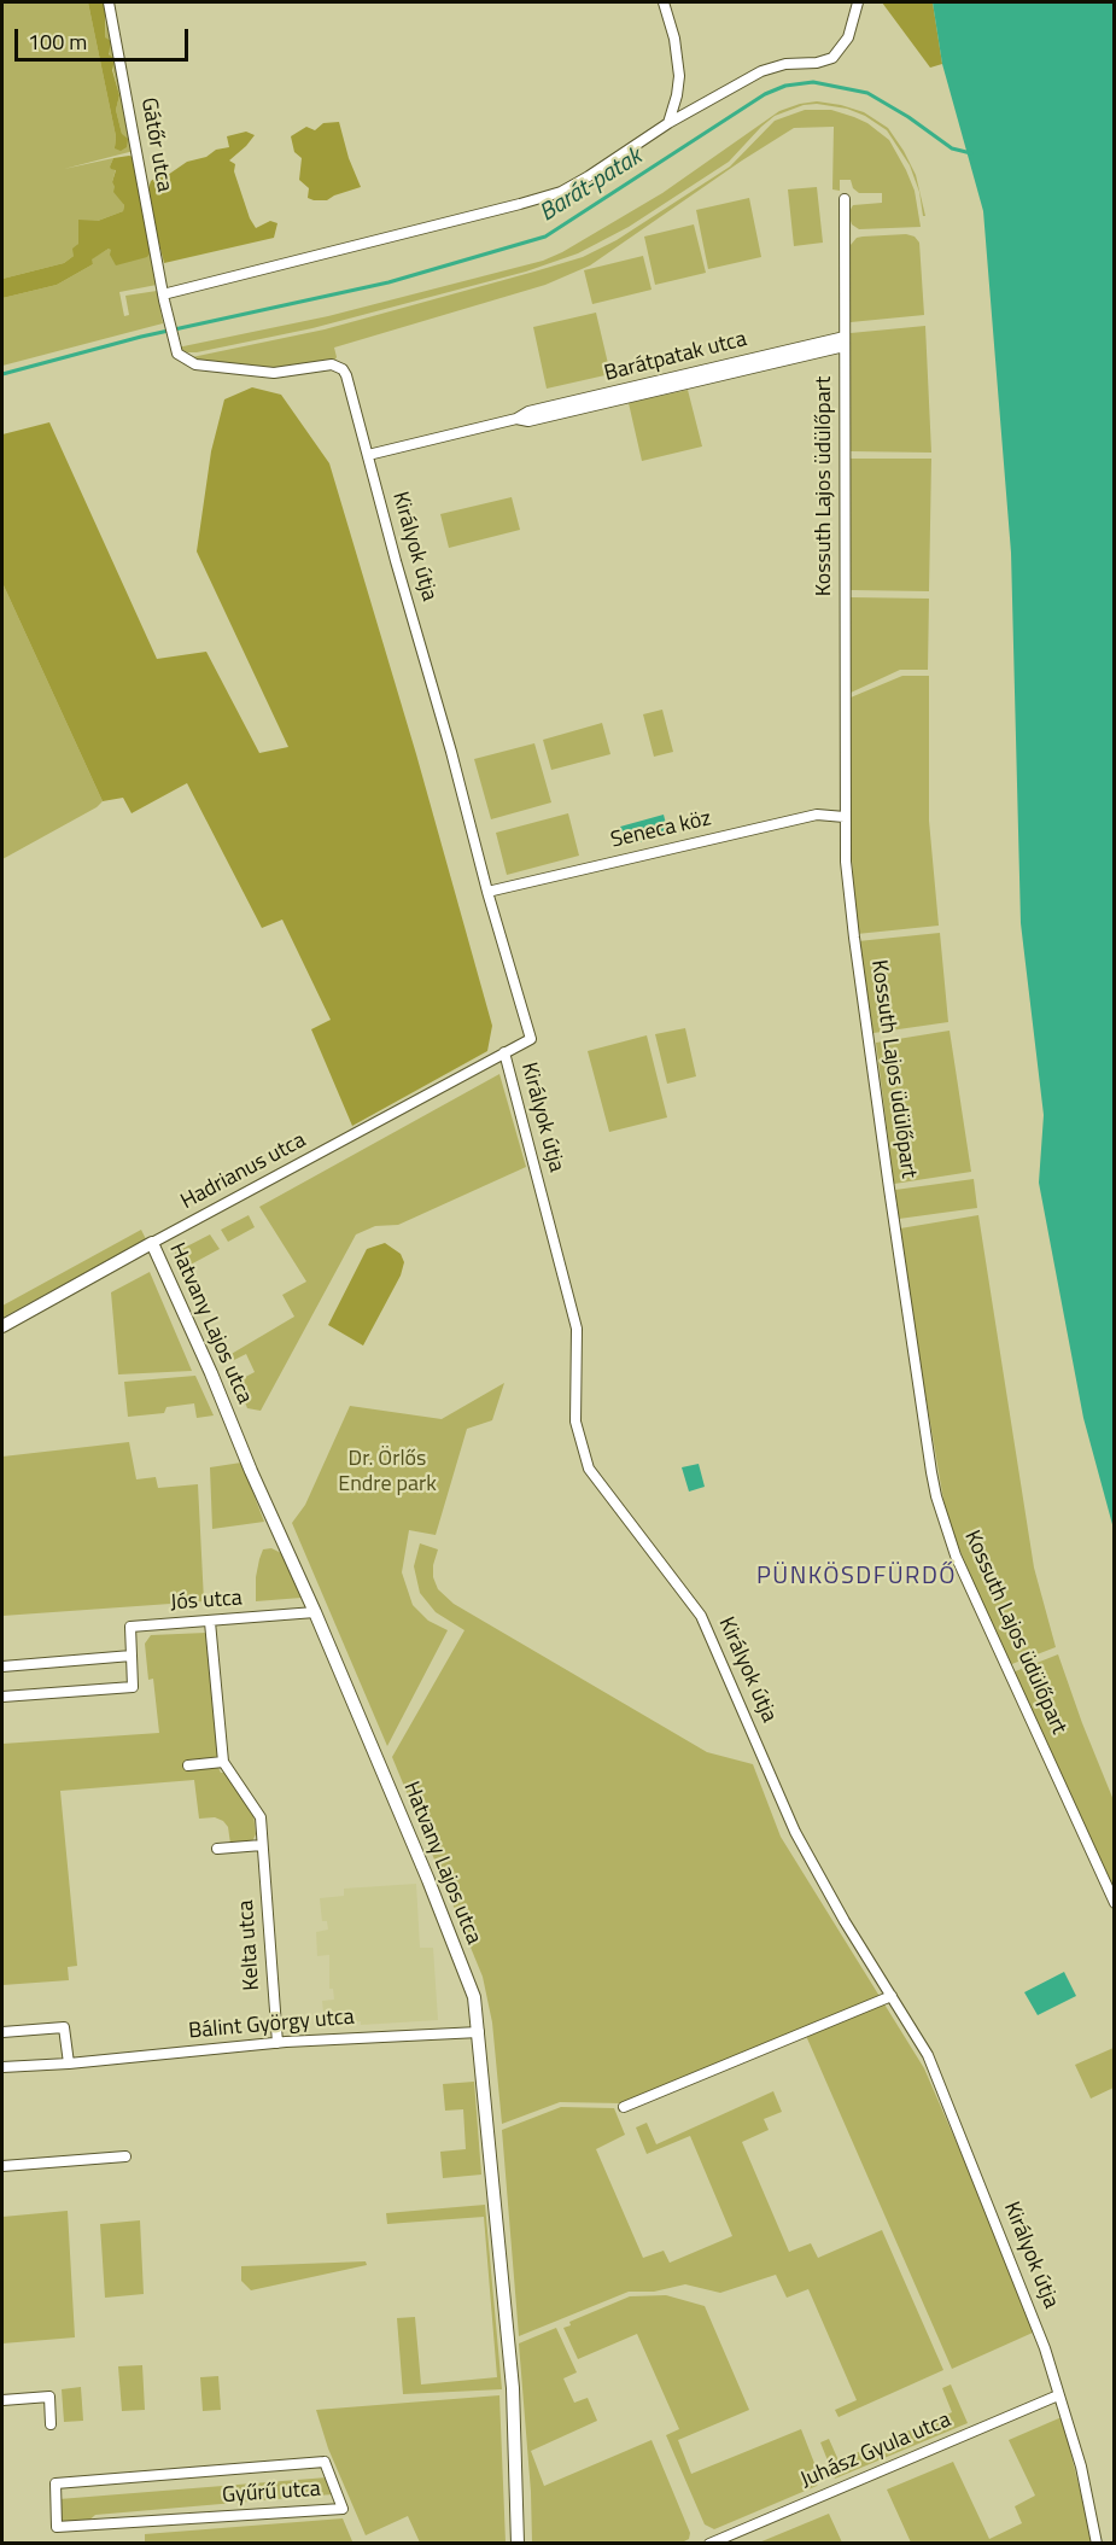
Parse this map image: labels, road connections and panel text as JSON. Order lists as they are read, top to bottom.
{
  "streets": {
    "street": [
      "Gátőr utca",
      "Barátpatak utca",
      "Kossuth Lajos üdülőpart",
      "Királyok útja",
      "Seneca köz",
      "Hadrianus utca",
      "Hatvany Lajos utca",
      "Jós utca",
      "Kelta utca",
      "Bálint György utca",
      "Juhász Gyula utca",
      "Gyűrű utca"
    ]
  },
  "crossings": [
    ["Gátőr utca", "Királyok útja"],
    ["Barátpatak utca", "Kossuth Lajos üdülőpart"],
    ["Barátpatak utca", "Királyok útja"],
    ["Kossuth Lajos üdülőpart", "Seneca köz"],
    ["Királyok útja", "Seneca köz"],
    ["Királyok útja", "Hadrianus utca"],
    ["Királyok útja", "Juhász Gyula utca"],
    ["Hadrianus utca", "Hatvany Lajos utca"],
    ["Hatvany Lajos utca", "Jós utca"],
    ["Hatvany Lajos utca", "Bálint György utca"],
    ["Jós utca", "Kelta utca"],
    ["Kelta utca", "Bálint György utca"]
  ],
  "districts": ["PÜNKÖSDFÜRDŐ"],
  "water": ["Barát-patak"],
  "parks": ["Dr. Örlős Endre park"],
  "scale_bar": "100 m"
}
